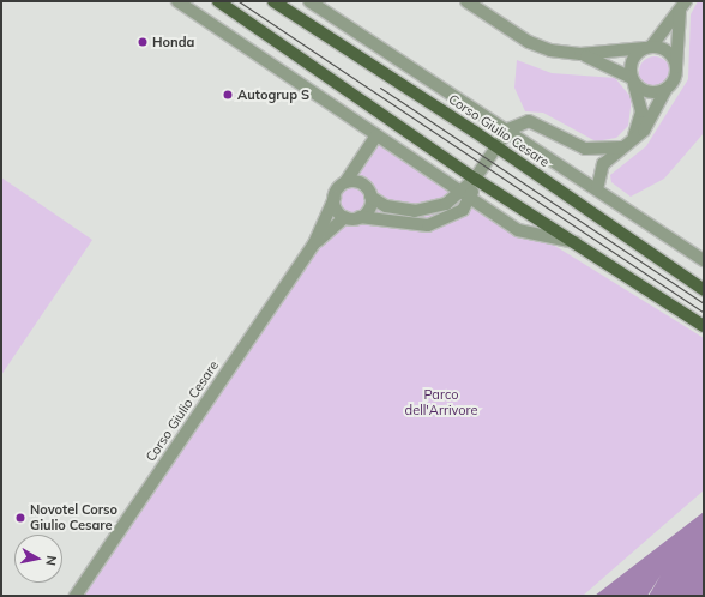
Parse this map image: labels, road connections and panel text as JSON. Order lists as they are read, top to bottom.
{
  "streets": {
    "main road": ["Corso Giulio Cesare"]
  },
  "parks": ["Parco dell'Arrivore"],
  "places": ["Honda", "Autogrup S", "Novotel Corso Giulio Cesare"],
  "north": "right"
}
